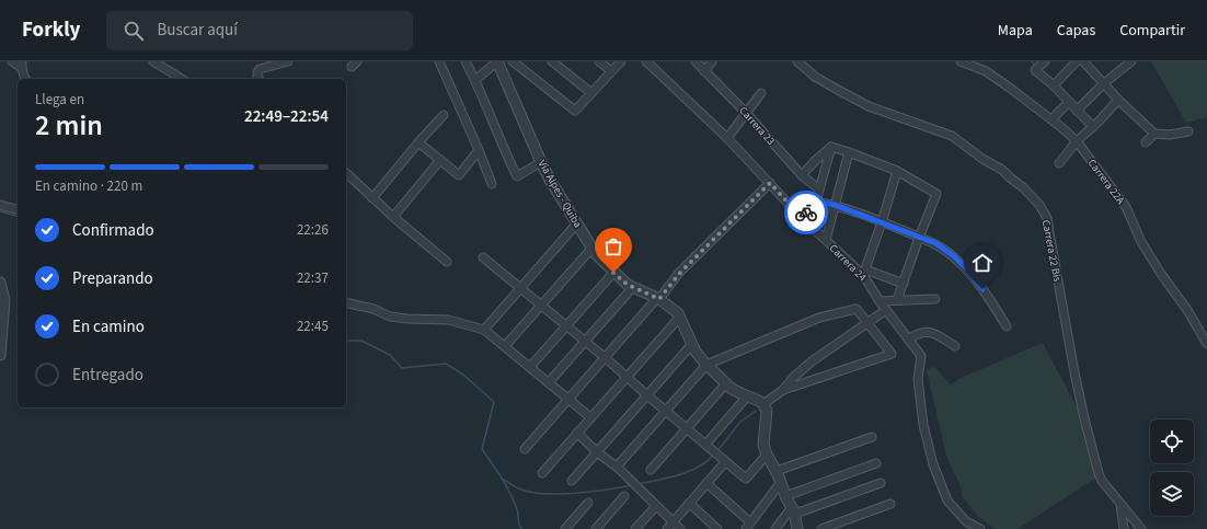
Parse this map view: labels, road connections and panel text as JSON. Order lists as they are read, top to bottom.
{
  "streets": {
    "street": [
      "Carrera 23",
      "Carrera 22A",
      "Vía Alpes - Quiba",
      "Carrera 22 Bis",
      "Carrera 24"
    ]
  },
  "page": {
    "header": "Forkly",
    "search": "Buscar aquí",
    "nav": ["Mapa", "Capas", "Compartir"],
    "heading": ["2 min", "Llega en", "22:49–22:54"],
    "bar": "En camino · 220 m",
    "list": [
      ["Confirmado", "22:26"],
      ["Preparando", "22:37"],
      ["En camino", "22:45"],
      "Entregado"
    ]
  }
}
